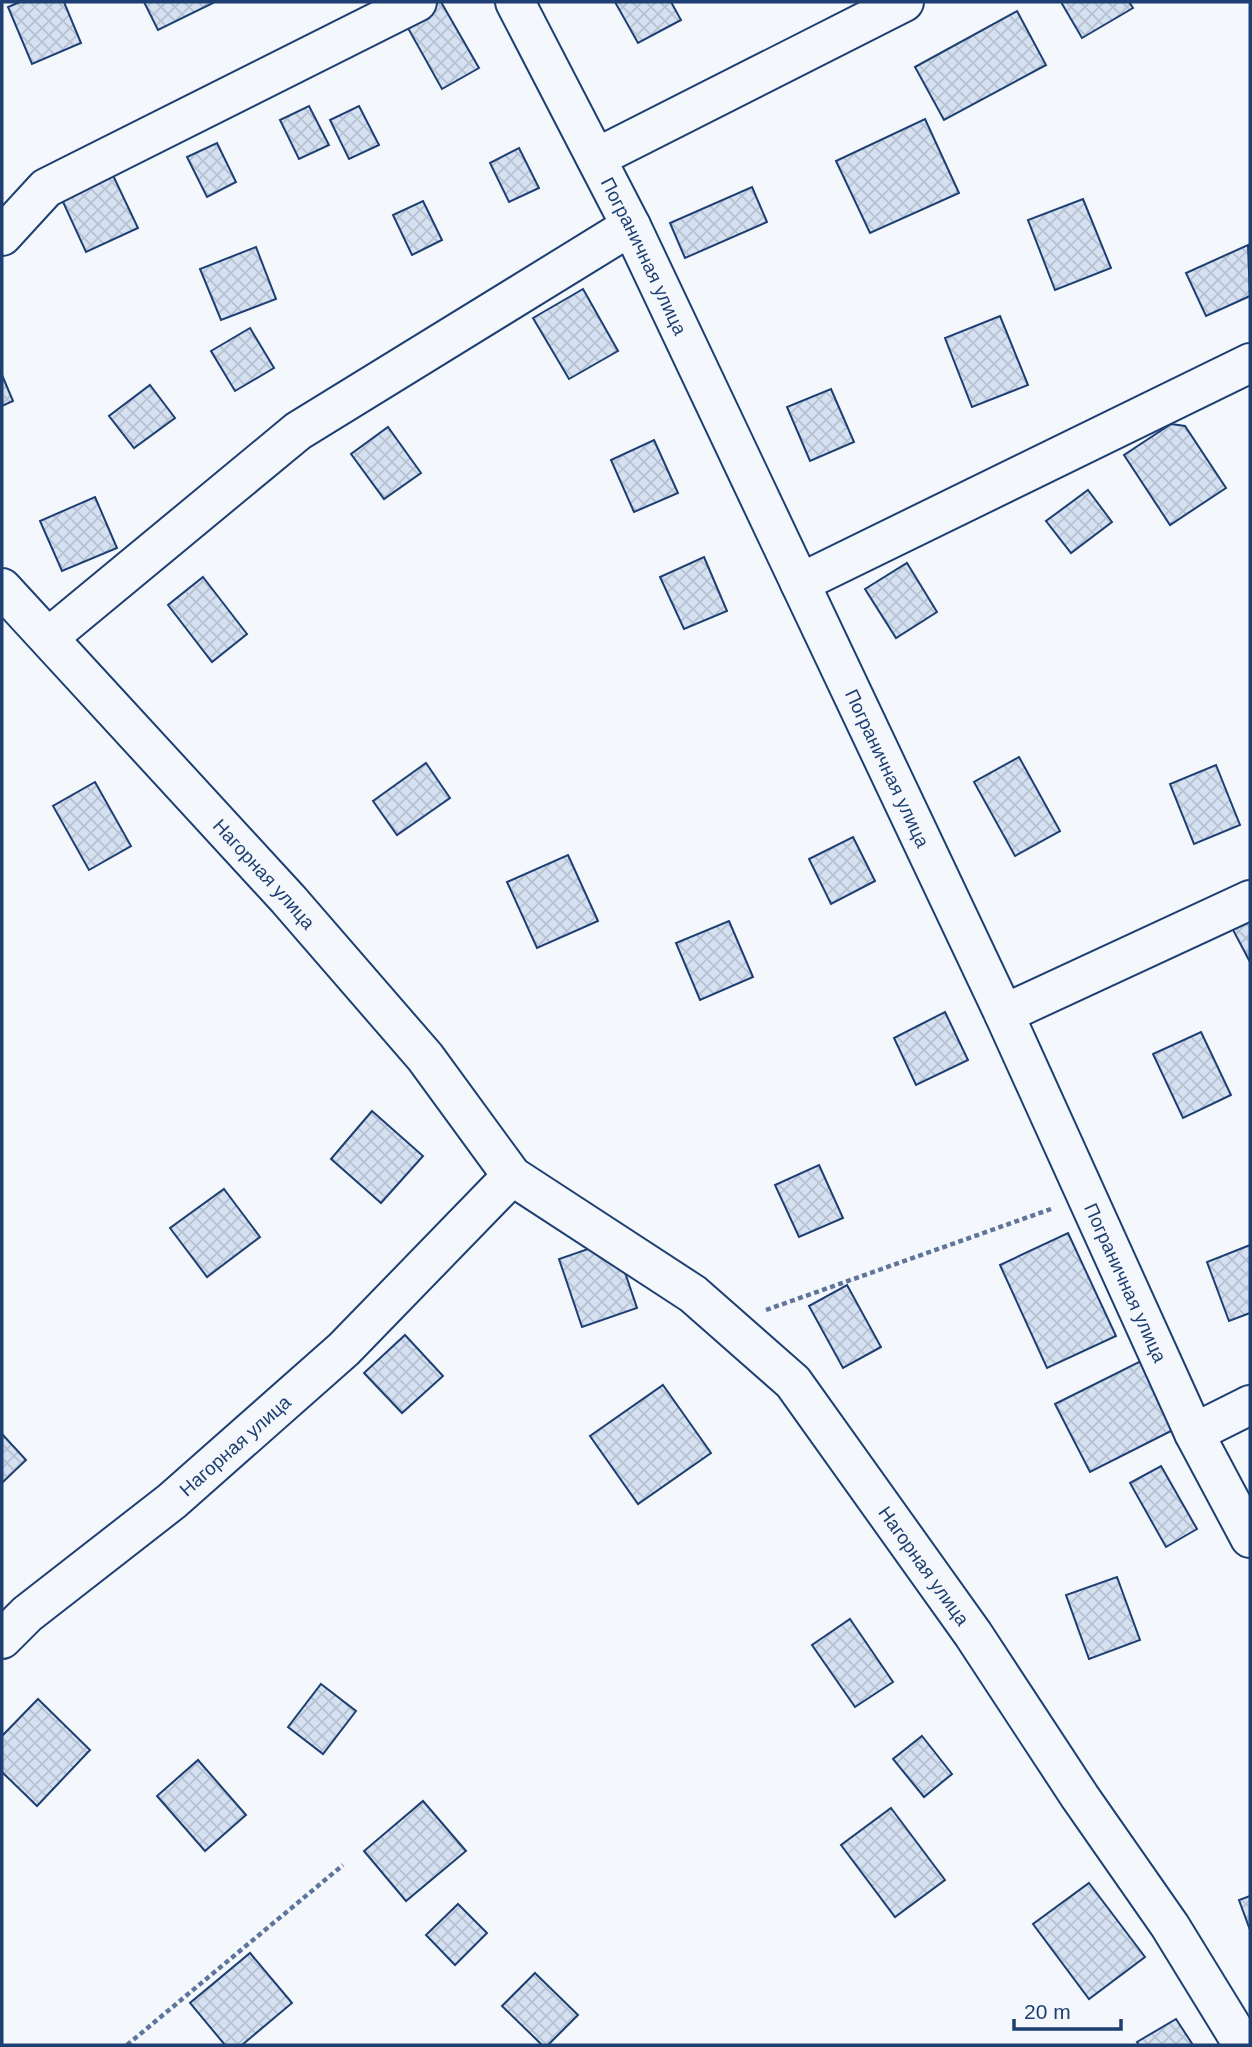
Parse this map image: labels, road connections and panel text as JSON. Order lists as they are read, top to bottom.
{
  "streets": {
    "street": ["Пограничная улица", "Нагорная улица"]
  },
  "scale_bar": "20 m"
}
